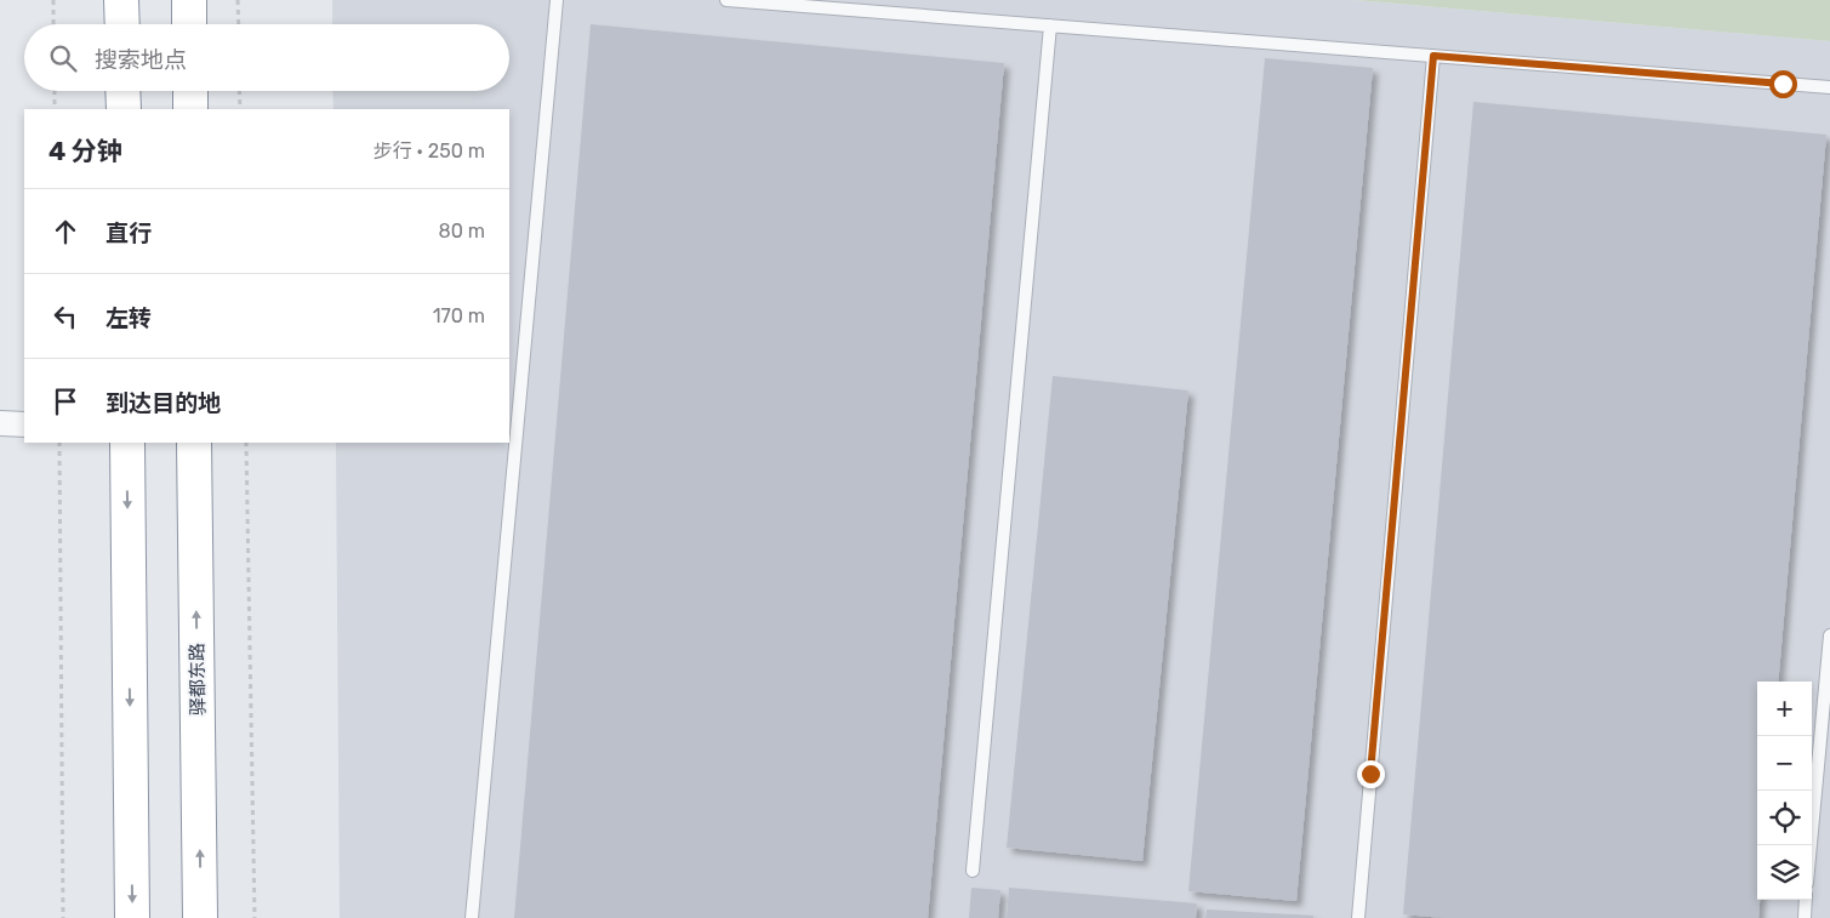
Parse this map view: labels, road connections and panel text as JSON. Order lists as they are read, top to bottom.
{
  "streets": {
    "highway": ["驿都东路"]
  },
  "page": {
    "search": "搜索地点",
    "heading": ["4 分钟", "步行 · 250 m"],
    "list": [
      ["直行", "80 m"],
      ["左转", "170 m"],
      "到达目的地"
    ],
    "map_buttons": ["+", "−"]
  }
}
